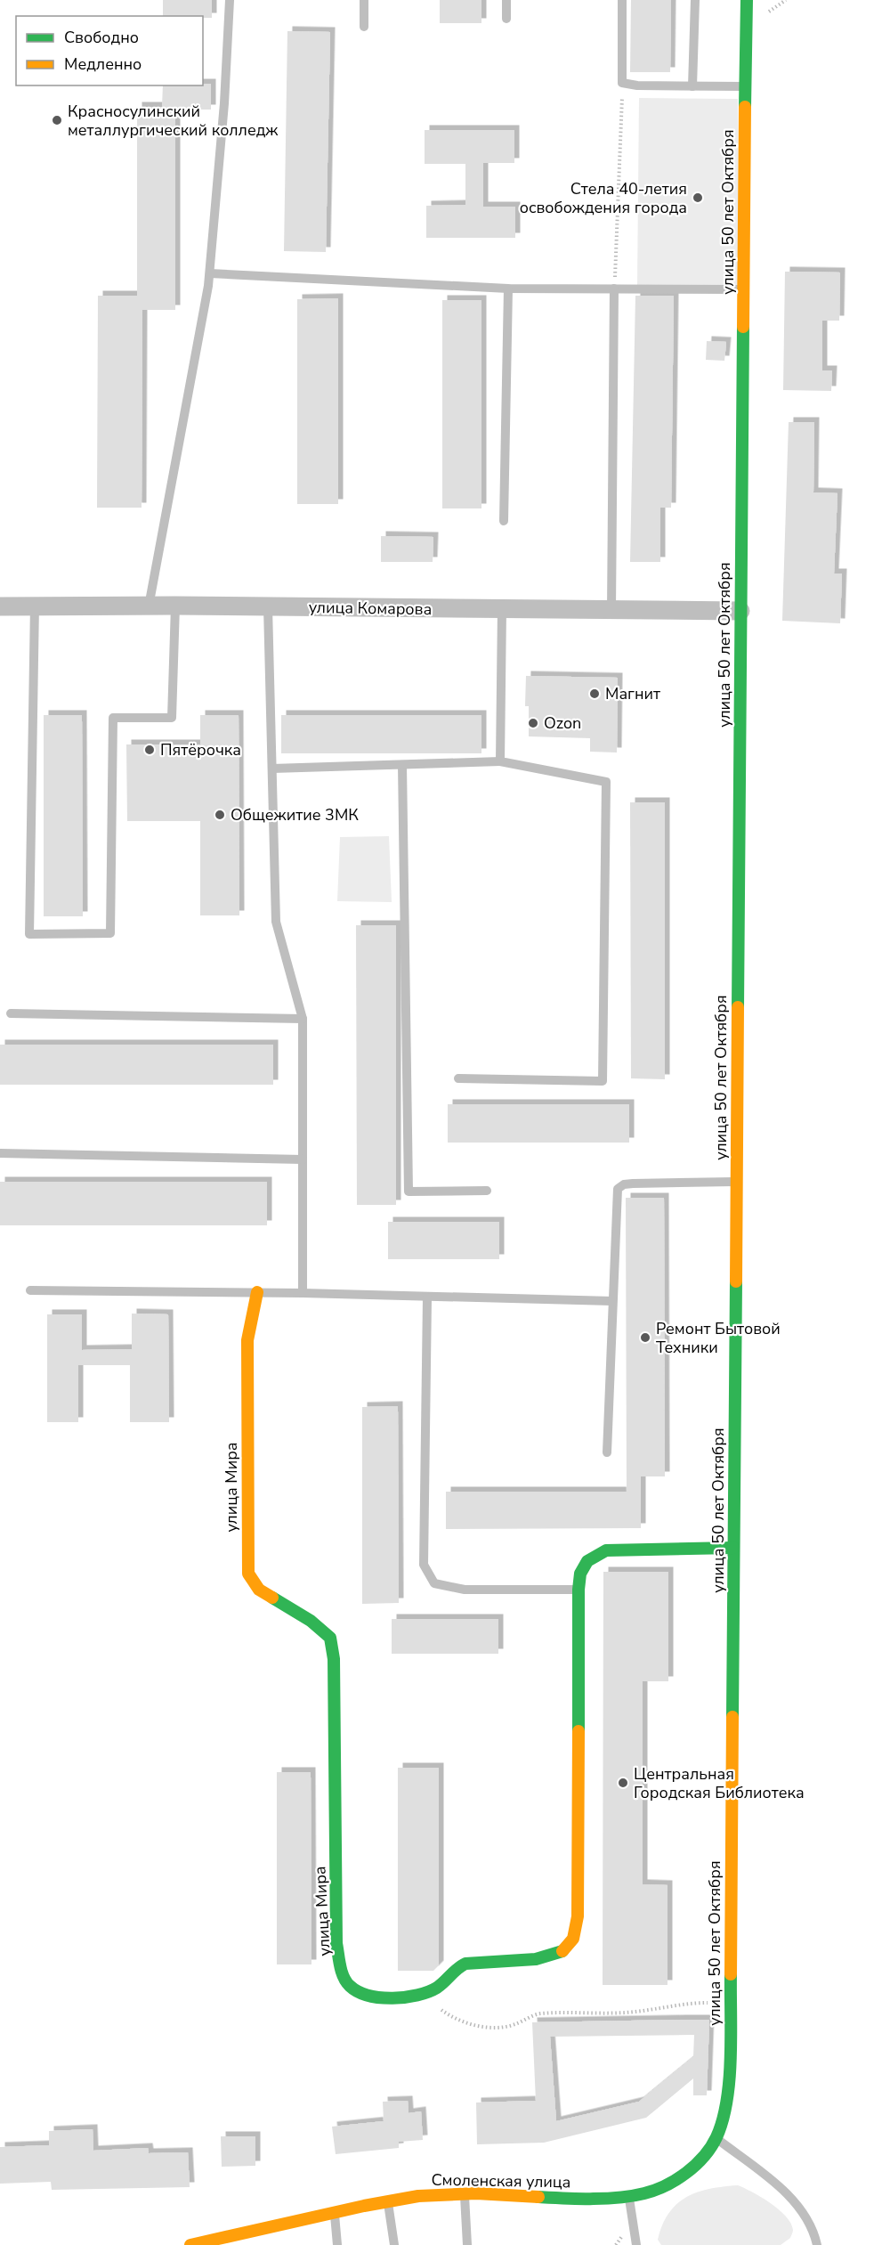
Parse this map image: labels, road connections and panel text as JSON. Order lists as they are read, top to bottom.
{
  "streets": {
    "street": [
      "улица 50 лет Октября",
      "улица Комарова",
      "улица Мира",
      "Смоленская улица"
    ]
  },
  "crossings": [
    ["улица 50 лет Октября", "улица Комарова"],
    ["улица 50 лет Октября", "улица Мира"],
    ["улица 50 лет Октября", "Смоленская улица"]
  ],
  "places": [
    "Красносулинский металлургический колледж",
    "Стела 40-летия освобождения города",
    "Магнит",
    "Ozon",
    "Пятёрочка",
    "Общежитие 3МК",
    "Ремонт Бытовой Техники",
    "Центральная Городская Библиотека"
  ],
  "legend": ["Свободно", "Медленно"]
}
